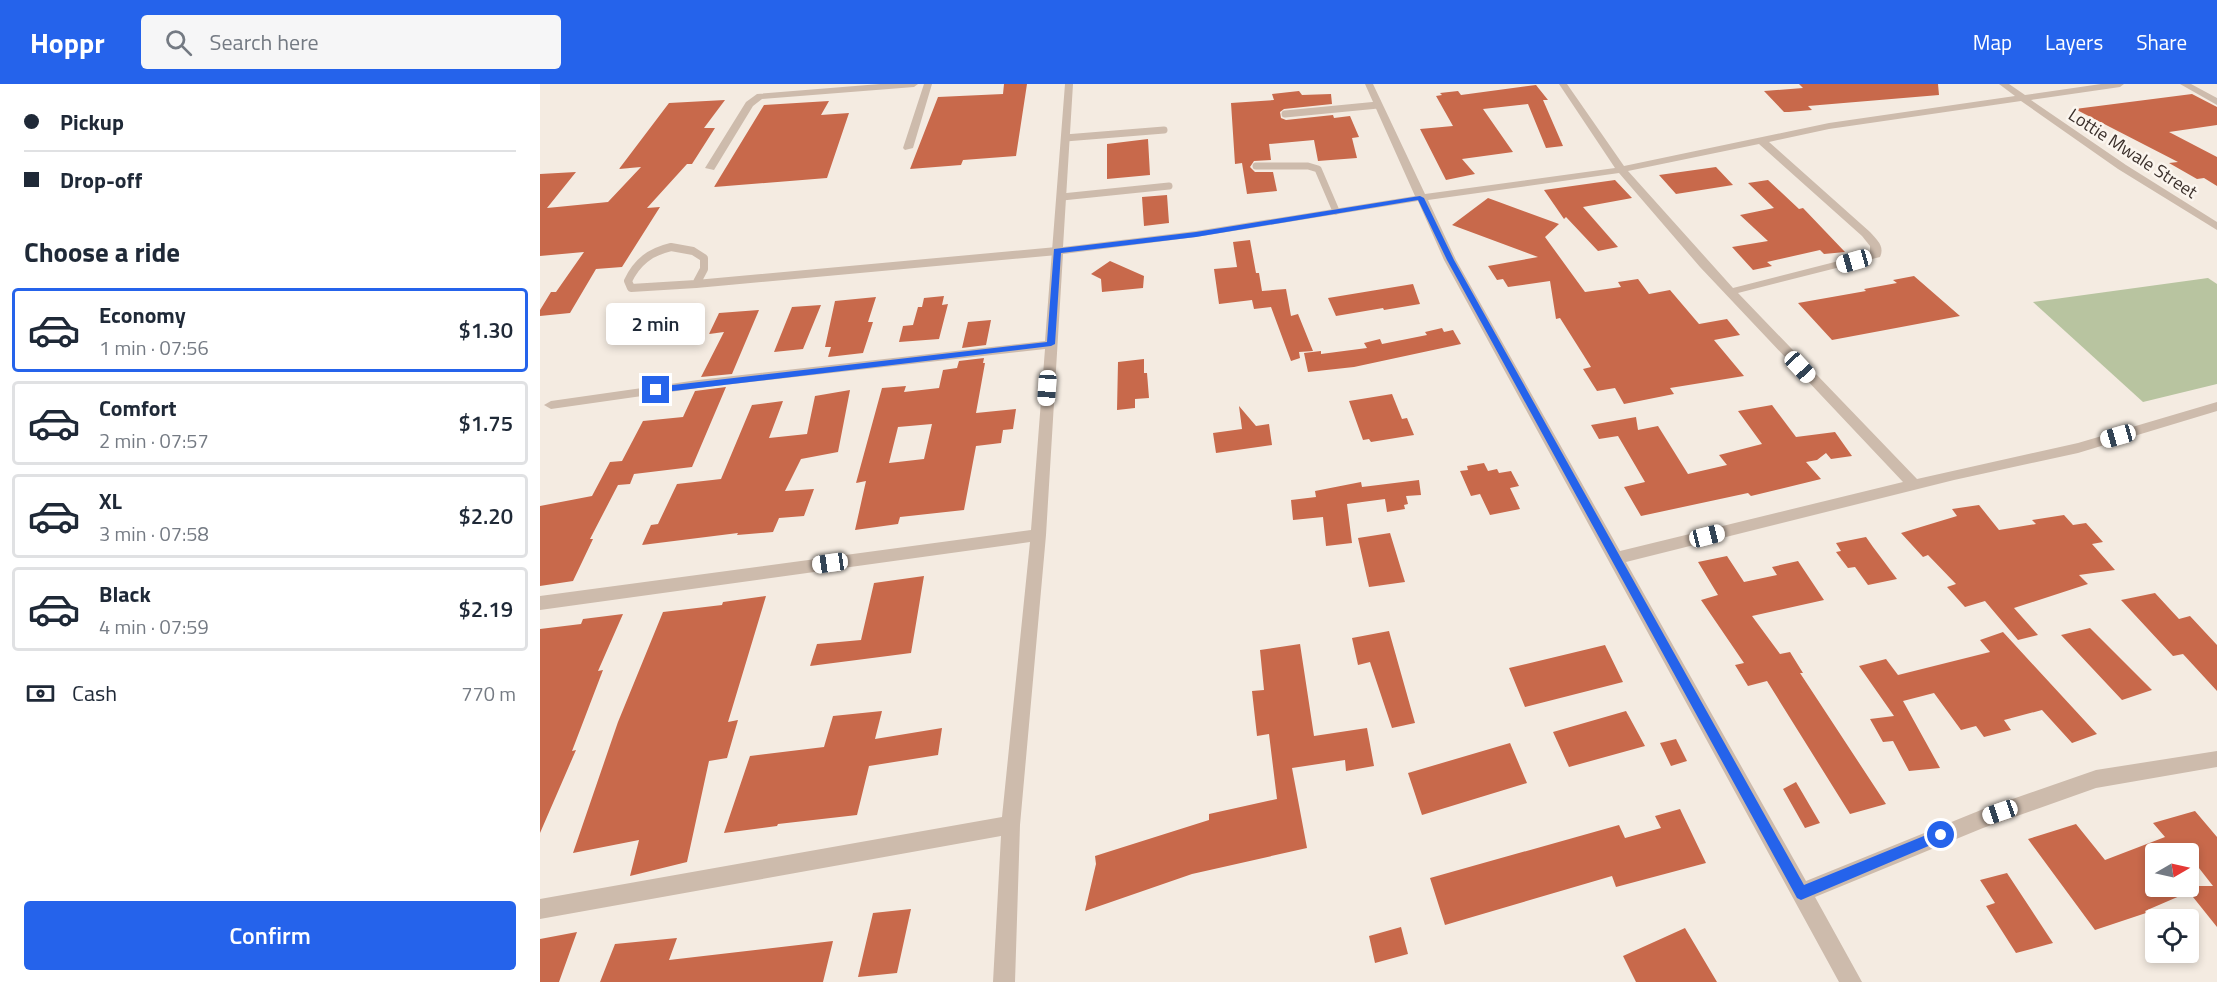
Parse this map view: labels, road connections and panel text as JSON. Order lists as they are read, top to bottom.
{
  "streets": {
    "street": ["Lottie Mwale Street"]
  },
  "north": "right",
  "page": {
    "header": "Hoppr",
    "search": "Search here",
    "nav": ["Map", "Layers", "Share"],
    "banner": ["Pickup", "Drop-off"],
    "heading": "Choose a ride",
    "list": [
      {
        "name": "Economy",
        "note": "1 min · 07:56",
        "value": "$1.30"
      },
      {
        "name": "Comfort",
        "note": "2 min · 07:57",
        "value": "$1.75"
      },
      {
        "name": "XL",
        "note": "3 min · 07:58",
        "value": "$2.20"
      },
      {
        "name": "Black",
        "note": "4 min · 07:59",
        "value": "$2.19"
      }
    ],
    "bubble": "2 min",
    "pay": ["Cash", "770 m"],
    "buttons": "Confirm"
  }
}
